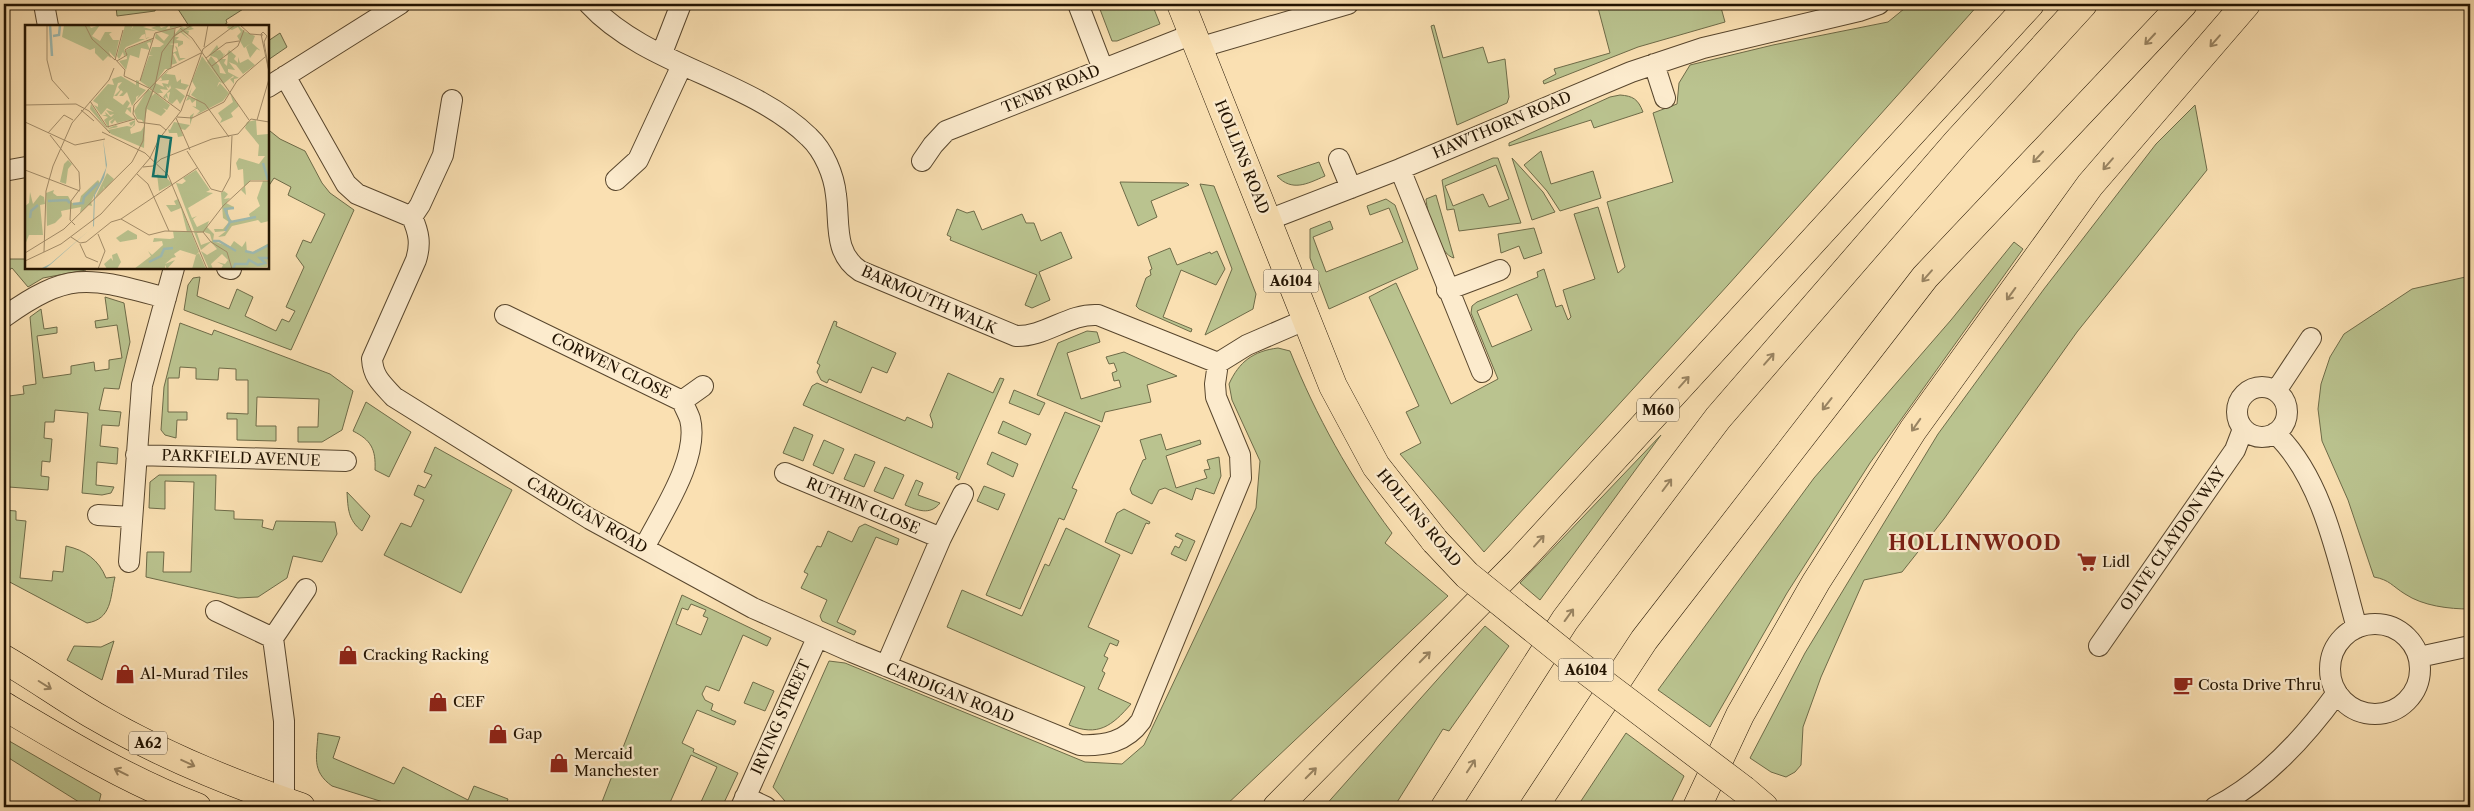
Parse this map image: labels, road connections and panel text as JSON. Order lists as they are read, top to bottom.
{
  "streets": {
    "main road": [
      "HOLLINS ROAD",
      "A6104",
      "M60",
      "A62"
    ],
    "street": [
      "TENBY ROAD",
      "HAWTHORN ROAD",
      "BARMOUTH WALK",
      "CORWEN CLOSE",
      "PARKFIELD AVENUE",
      "RUTHIN CLOSE",
      "CARDIGAN ROAD",
      "OLIVE CLAYDON WAY",
      "IRVING STREET"
    ]
  },
  "crossings": [
    ["TENBY ROAD", "HOLLINS ROAD"],
    ["HAWTHORN ROAD", "HOLLINS ROAD"],
    ["BARMOUTH WALK", "CARDIGAN ROAD"],
    ["CORWEN CLOSE", "CARDIGAN ROAD"],
    ["CARDIGAN ROAD", "IRVING STREET"]
  ],
  "districts": ["HOLLINWOOD"],
  "places": {
    "supermarket": ["Lidl"],
    "shop": [
      "Cracking Racking",
      "Al-Murad Tiles",
      "CEF",
      "Gap",
      "Mercaid Manchester"
    ],
    "cafe": ["Costa Drive Thru"]
  }
}
